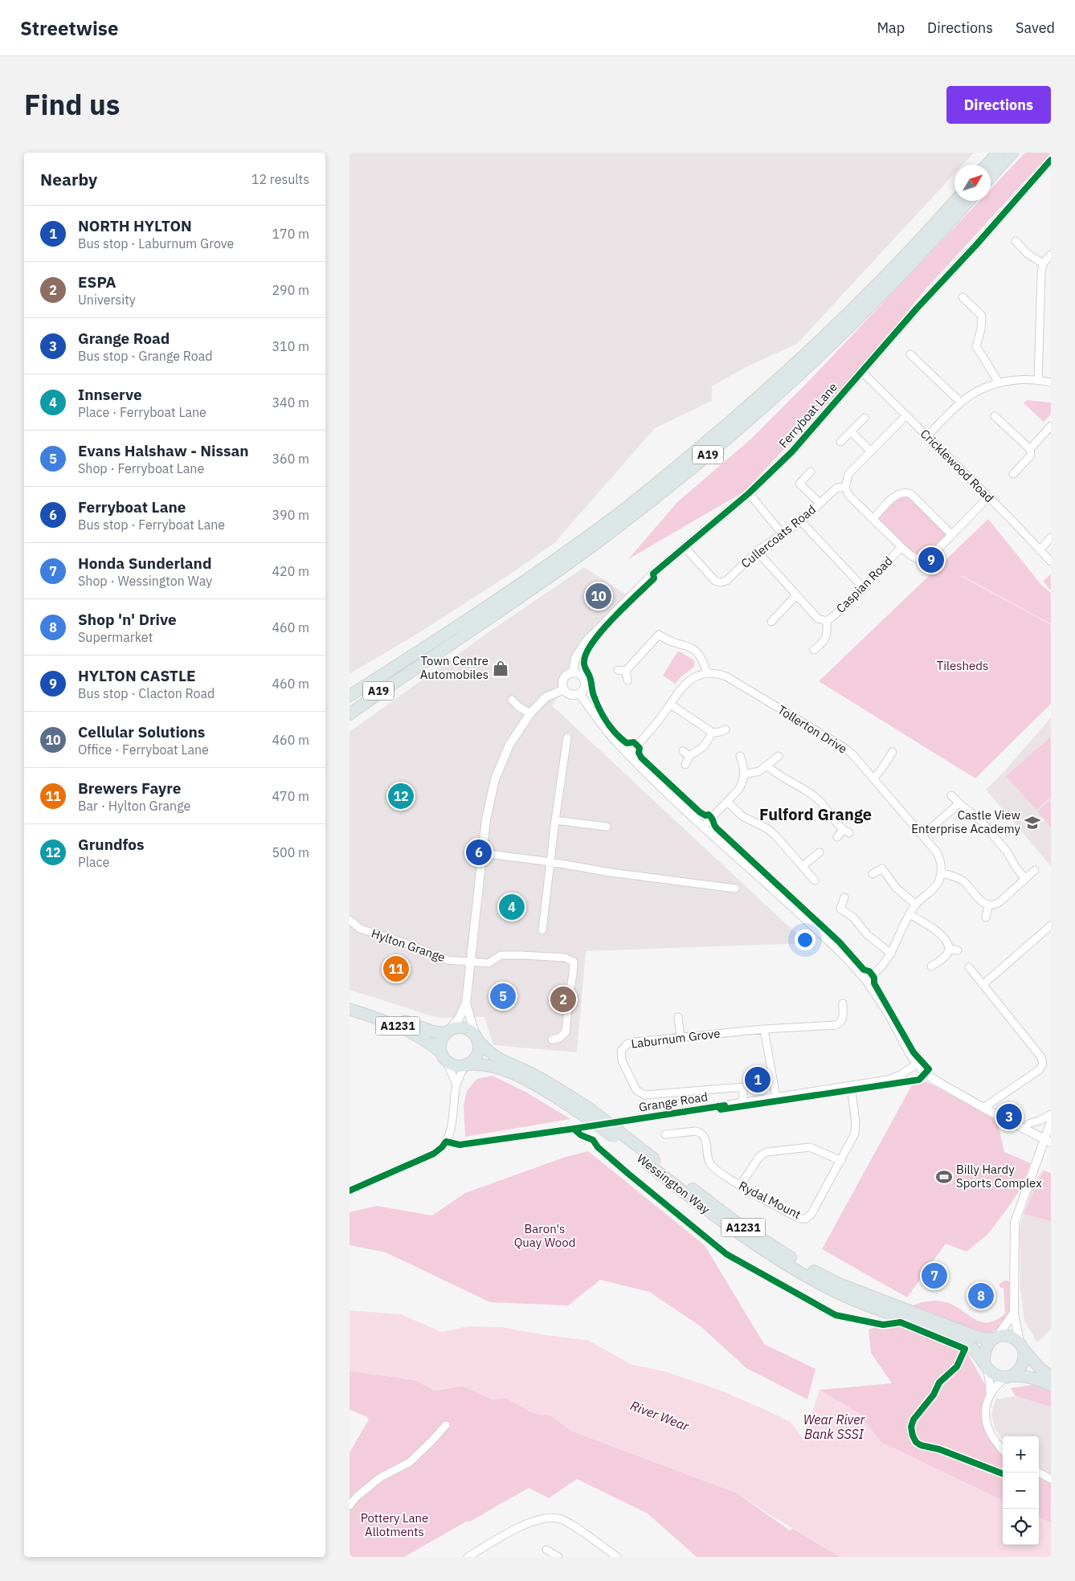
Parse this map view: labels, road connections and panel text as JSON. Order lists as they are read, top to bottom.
{
  "streets": {
    "highway": ["A19", "A1231", "Wessington Way"],
    "street": [
      "Ferryboat Lane",
      "Cricklewood Road",
      "Cullercoats Road",
      "Caspian Road",
      "Tollerton Drive",
      "Hylton Grange",
      "Laburnum Grove",
      "Grange Road",
      "Rydal Mount"
    ]
  },
  "crossings": [
    ["Ferryboat Lane", "Cricklewood Road"],
    ["Ferryboat Lane", "Cullercoats Road"],
    ["Cullercoats Road", "Caspian Road"],
    ["Grange Road", "Rydal Mount"]
  ],
  "districts": ["Fulford Grange"],
  "water": ["River Wear", "Wear River Bank SSSI"],
  "parks": ["Tilesheds", "Baron's Quay Wood", "Pottery Lane Allotments"],
  "places": {
    "shop": ["Town Centre Automobiles"],
    "school or university": ["Castle View Enterprise Academy"],
    "sports": ["Billy Hardy Sports Complex"]
  },
  "north": "top right",
  "page": {
    "header": "Streetwise",
    "nav": ["Map", "Directions", "Saved"],
    "title": "Find us",
    "buttons": "Directions",
    "heading": ["Nearby", "12 results"],
    "list": [
      {
        "mark": "1",
        "name": "NORTH HYLTON",
        "note": "Bus stop · Laburnum Grove",
        "value": "170 m"
      },
      {
        "mark": "2",
        "name": "ESPA",
        "note": "University",
        "value": "290 m"
      },
      {
        "mark": "3",
        "name": "Grange Road",
        "note": "Bus stop · Grange Road",
        "value": "310 m"
      },
      {
        "mark": "4",
        "name": "Innserve",
        "note": "Place · Ferryboat Lane",
        "value": "340 m"
      },
      {
        "mark": "5",
        "name": "Evans Halshaw - Nissan",
        "note": "Shop · Ferryboat Lane",
        "value": "360 m"
      },
      {
        "mark": "6",
        "name": "Ferryboat Lane",
        "note": "Bus stop · Ferryboat Lane",
        "value": "390 m"
      },
      {
        "mark": "7",
        "name": "Honda Sunderland",
        "note": "Shop · Wessington Way",
        "value": "420 m"
      },
      {
        "mark": "8",
        "name": "Shop 'n' Drive",
        "note": "Supermarket",
        "value": "460 m"
      },
      {
        "mark": "9",
        "name": "HYLTON CASTLE",
        "note": "Bus stop · Clacton Road",
        "value": "460 m"
      },
      {
        "mark": "10",
        "name": "Cellular Solutions",
        "note": "Office · Ferryboat Lane",
        "value": "460 m"
      },
      {
        "mark": "11",
        "name": "Brewers Fayre",
        "note": "Bar · Hylton Grange",
        "value": "470 m"
      },
      {
        "mark": "12",
        "name": "Grundfos",
        "note": "Place",
        "value": "500 m"
      }
    ],
    "pins": [
      "9",
      "10",
      "12",
      "6",
      "4",
      "11",
      "5",
      "2",
      "1",
      "3",
      "7",
      "8"
    ],
    "map_buttons": ["+", "−"]
  }
}
